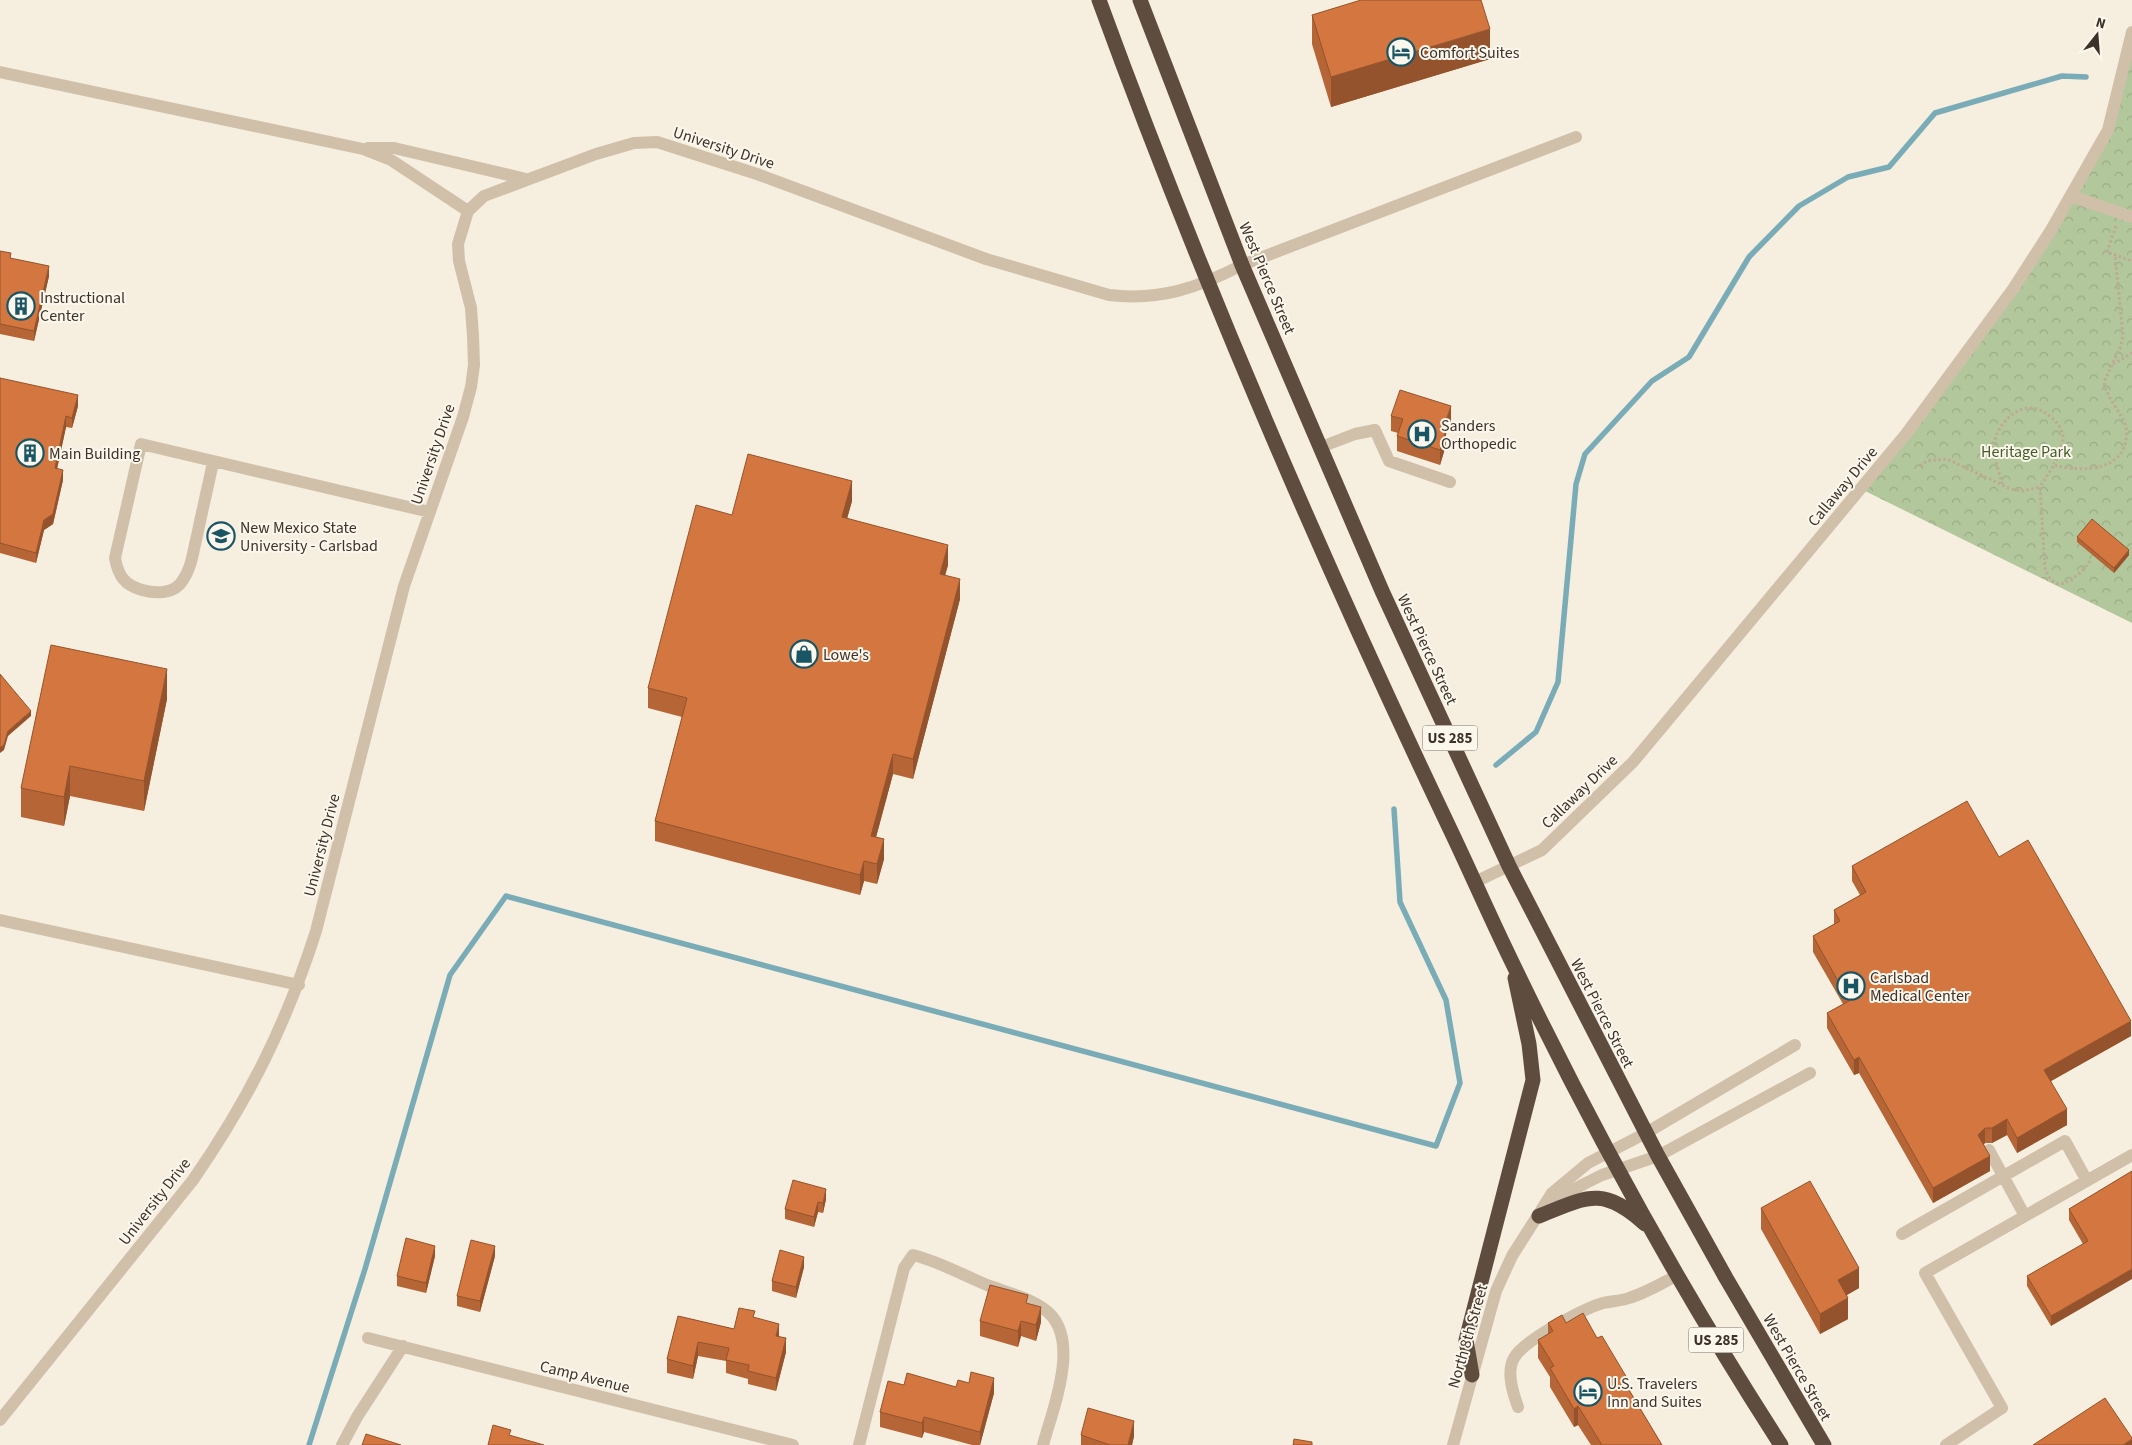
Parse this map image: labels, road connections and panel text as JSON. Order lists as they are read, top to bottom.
{
  "streets": {
    "highway": ["West Pierce Street", "US 285"],
    "street": [
      "University Drive",
      "Callaway Drive",
      "North 8th Street",
      "Camp Avenue"
    ]
  },
  "crossings": [
    ["University Drive", "West Pierce Street"],
    ["University Drive", "US 285"],
    ["West Pierce Street", "Callaway Drive"],
    ["West Pierce Street", "North 8th Street"],
    ["Callaway Drive", "US 285"],
    ["US 285", "North 8th Street"]
  ],
  "parks": ["Heritage Park"],
  "places": {
    "hotel": ["Comfort Suites", "U.S. Travelers Inn and Suites"],
    "building": ["Instructional Center", "Main Building"],
    "hospital": ["Sanders Orthopedic", "Carlsbad Medical Center"],
    "school or university": ["New Mexico State University - Carlsbad"],
    "shop": ["Lowe's"]
  },
  "north": "top"
}
